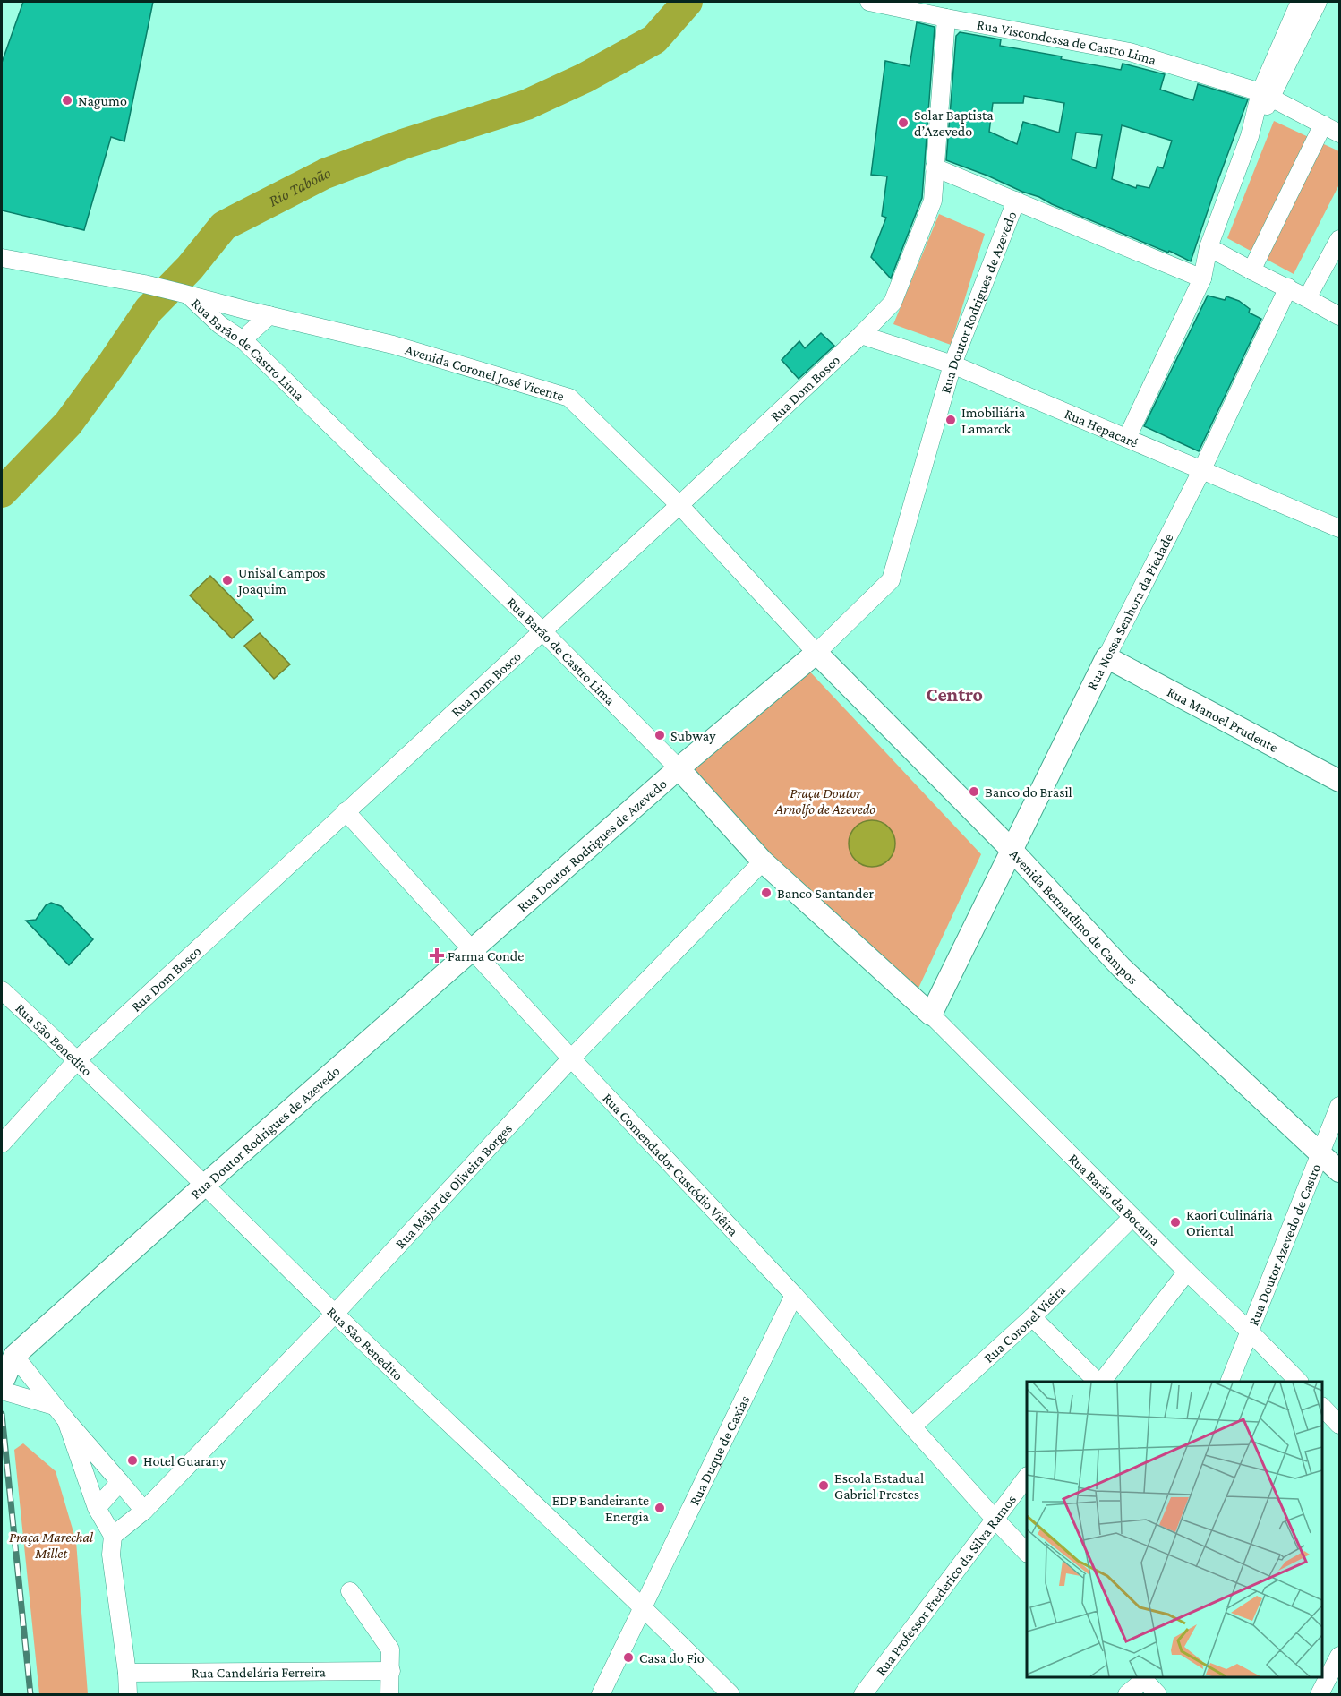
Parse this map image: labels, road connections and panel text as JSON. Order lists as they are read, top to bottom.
{
  "streets": {
    "street": [
      "Rua Viscondessa de Castro Lima",
      "Rua Doutor Rodrigues de Azevedo",
      "Rua Barão de Castro Lima",
      "Avenida Coronel José Vicente",
      "Rua Dom Bosco",
      "Rua Hepacaré",
      "Rua Nossa Senhora da Piedade",
      "Rua Manoel Prudente",
      "Avenida Bernardino de Campos",
      "Rua São Benedito",
      "Rua Comendador Custódio Viêira",
      "Rua Major de Oliveira Borges",
      "Rua Barão da Bocaina",
      "Rua Doutor Azevedo de Castro",
      "Rua Coronel Vieira",
      "Rua Duque de Caxias",
      "Rua Professor Frederico da Silva Ramos",
      "Rua Candelária Ferreira"
    ]
  },
  "crossings": [
    ["Rua Viscondessa de Castro Lima", "Rua Dom Bosco"],
    ["Rua Doutor Rodrigues de Azevedo", "Rua Barão de Castro Lima"],
    ["Rua Doutor Rodrigues de Azevedo", "Avenida Coronel José Vicente"],
    ["Rua Doutor Rodrigues de Azevedo", "Rua Hepacaré"],
    ["Rua Doutor Rodrigues de Azevedo", "Avenida Bernardino de Campos"],
    ["Rua Doutor Rodrigues de Azevedo", "Rua São Benedito"],
    ["Rua Doutor Rodrigues de Azevedo", "Rua Comendador Custódio Viêira"],
    ["Rua Barão de Castro Lima", "Avenida Coronel José Vicente"],
    ["Rua Barão de Castro Lima", "Rua Dom Bosco"],
    ["Rua Barão de Castro Lima", "Rua Nossa Senhora da Piedade"],
    ["Rua Barão de Castro Lima", "Rua Major de Oliveira Borges"],
    ["Rua Barão de Castro Lima", "Rua Barão da Bocaina"],
    ["Avenida Coronel José Vicente", "Rua Dom Bosco"],
    ["Avenida Coronel José Vicente", "Avenida Bernardino de Campos"],
    ["Rua Dom Bosco", "Rua Hepacaré"],
    ["Rua Dom Bosco", "Rua São Benedito"],
    ["Rua Dom Bosco", "Rua Comendador Custódio Viêira"],
    ["Rua Hepacaré", "Rua Nossa Senhora da Piedade"],
    ["Rua Nossa Senhora da Piedade", "Rua Manoel Prudente"],
    ["Rua Nossa Senhora da Piedade", "Avenida Bernardino de Campos"],
    ["Rua Nossa Senhora da Piedade", "Rua Barão da Bocaina"],
    ["Avenida Bernardino de Campos", "Rua Doutor Azevedo de Castro"],
    ["Rua São Benedito", "Rua Major de Oliveira Borges"],
    ["Rua São Benedito", "Rua Duque de Caxias"],
    ["Rua Comendador Custódio Viêira", "Rua Major de Oliveira Borges"],
    ["Rua Comendador Custódio Viêira", "Rua Coronel Vieira"],
    ["Rua Comendador Custódio Viêira", "Rua Duque de Caxias"],
    ["Rua Comendador Custódio Viêira", "Rua Professor Frederico da Silva Ramos"],
    ["Rua Barão da Bocaina", "Rua Doutor Azevedo de Castro"],
    ["Rua Barão da Bocaina", "Rua Coronel Vieira"]
  ],
  "districts": ["Centro"],
  "water": ["Rio Taboão"],
  "parks": ["Praça Doutor Arnolfo de Azevedo", "Praça Marechal Millet"],
  "places": {
    "other": [
      "Nagumo",
      "Solar Baptista d’Azevedo",
      "Imobiliária Lamarck",
      "UniSal Campos Joaquim",
      "Subway",
      "Banco do Brasil",
      "Banco Santander",
      "Kaori Culinária Oriental",
      "Hotel Guarany",
      "Escola Estadual Gabriel Prestes",
      "EDP Bandeirante Energia",
      "Casa do Fio"
    ],
    "health": ["Farma Conde"]
  }
}
